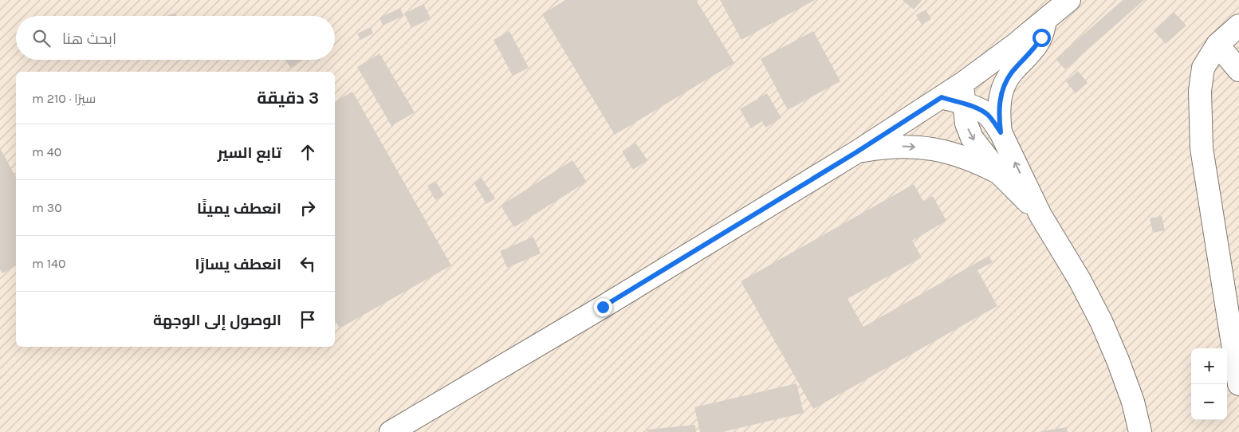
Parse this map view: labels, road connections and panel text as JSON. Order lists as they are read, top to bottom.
{
  "page": {
    "search": "ابحث هنا",
    "heading": ["3 دقيقة", "سيرًا · 210 m"],
    "list": [
      ["تابع السير", "40 m"],
      ["انعطف يمينًا", "30 m"],
      ["انعطف يسارًا", "140 m"],
      "الوصول إلى الوجهة"
    ],
    "map_buttons": ["+", "−"]
  }
}
